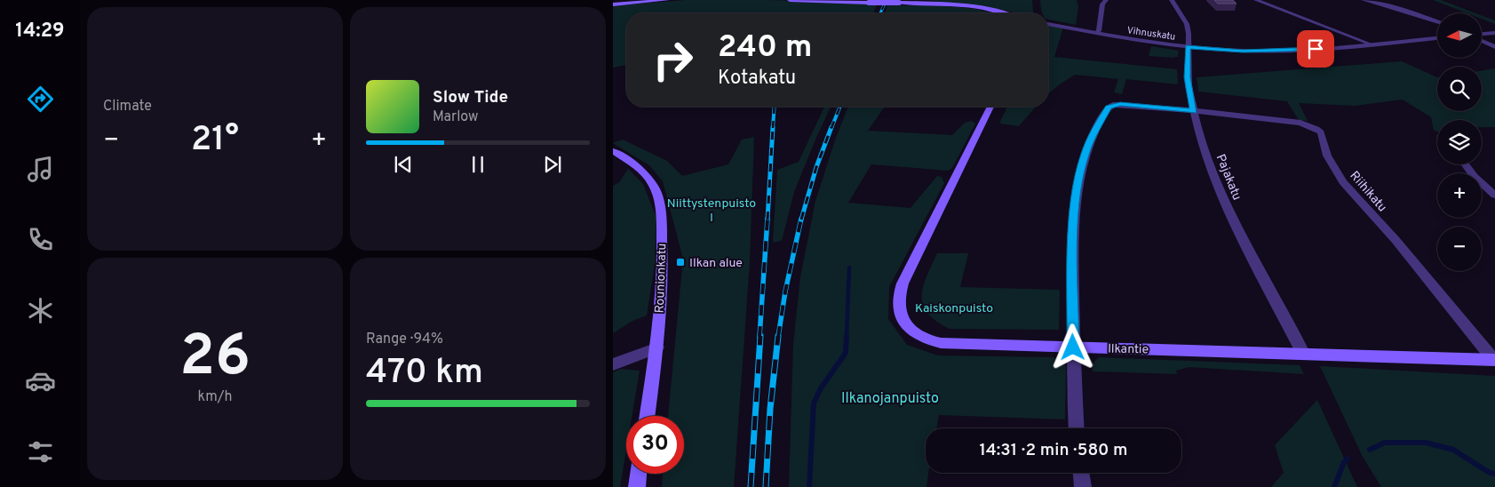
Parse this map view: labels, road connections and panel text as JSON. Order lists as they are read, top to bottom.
{
  "streets": {
    "main road": ["Rounionkatu", "Ilkantie"],
    "street": ["Vihnuskatu", "Pajakatu", "Riihikatu"]
  },
  "crossings": [
    ["Vihnuskatu", "Pajakatu"],
    ["Pajakatu", "Riihikatu"],
    ["Pajakatu", "Ilkantie"],
    ["Riihikatu", "Ilkantie"]
  ],
  "parks": ["Niittystenpuisto I", "Kaiskonpuisto", "Ilkanojanpuisto"],
  "places": {
    "transit": ["Ilkan alue"]
  },
  "north": "left",
  "page": {
    "tabs": "14:29",
    "tile": [
      "Climate",
      ["26", "km/h"],
      ["Range · 94%", "470 km"]
    ],
    "map_buttons": ["+", "−"],
    "turn": ["240 m", "Kotakatu"],
    "song": ["Slow Tide", "Marlow"],
    "heat": ["−", "21°", "+"],
    "limit": "30",
    "trip": "14:31 · 2 min · 580 m"
  }
}
